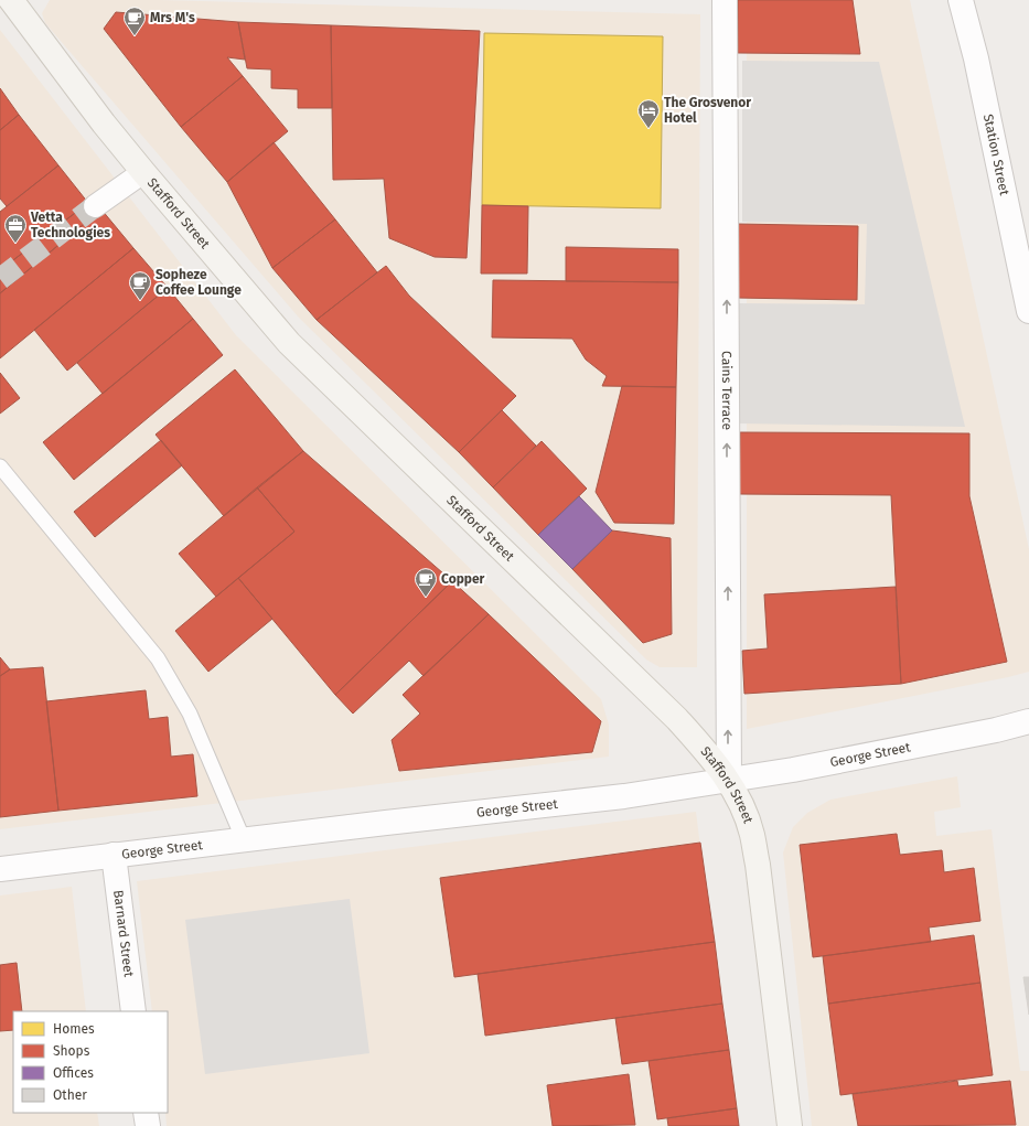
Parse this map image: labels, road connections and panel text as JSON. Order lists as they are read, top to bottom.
{
  "streets": {
    "main road": ["Stafford Street"],
    "street": [
      "Station Street",
      "Cains Terrace",
      "George Street",
      "Barnard Street"
    ]
  },
  "crossings": [
    ["Stafford Street", "Cains Terrace"],
    ["Stafford Street", "George Street"],
    ["Cains Terrace", "George Street"],
    ["George Street", "Barnard Street"]
  ],
  "one_way": ["Cains Terrace"],
  "places": {
    "cafe": ["Mrs M's", "Sopheze Coffee Lounge", "Copper"],
    "hotel": ["The Grosvenor Hotel"],
    "office": ["Vetta Technologies"]
  },
  "legend": [
    "Homes",
    "Shops",
    "Offices",
    "Other"
  ]
}
